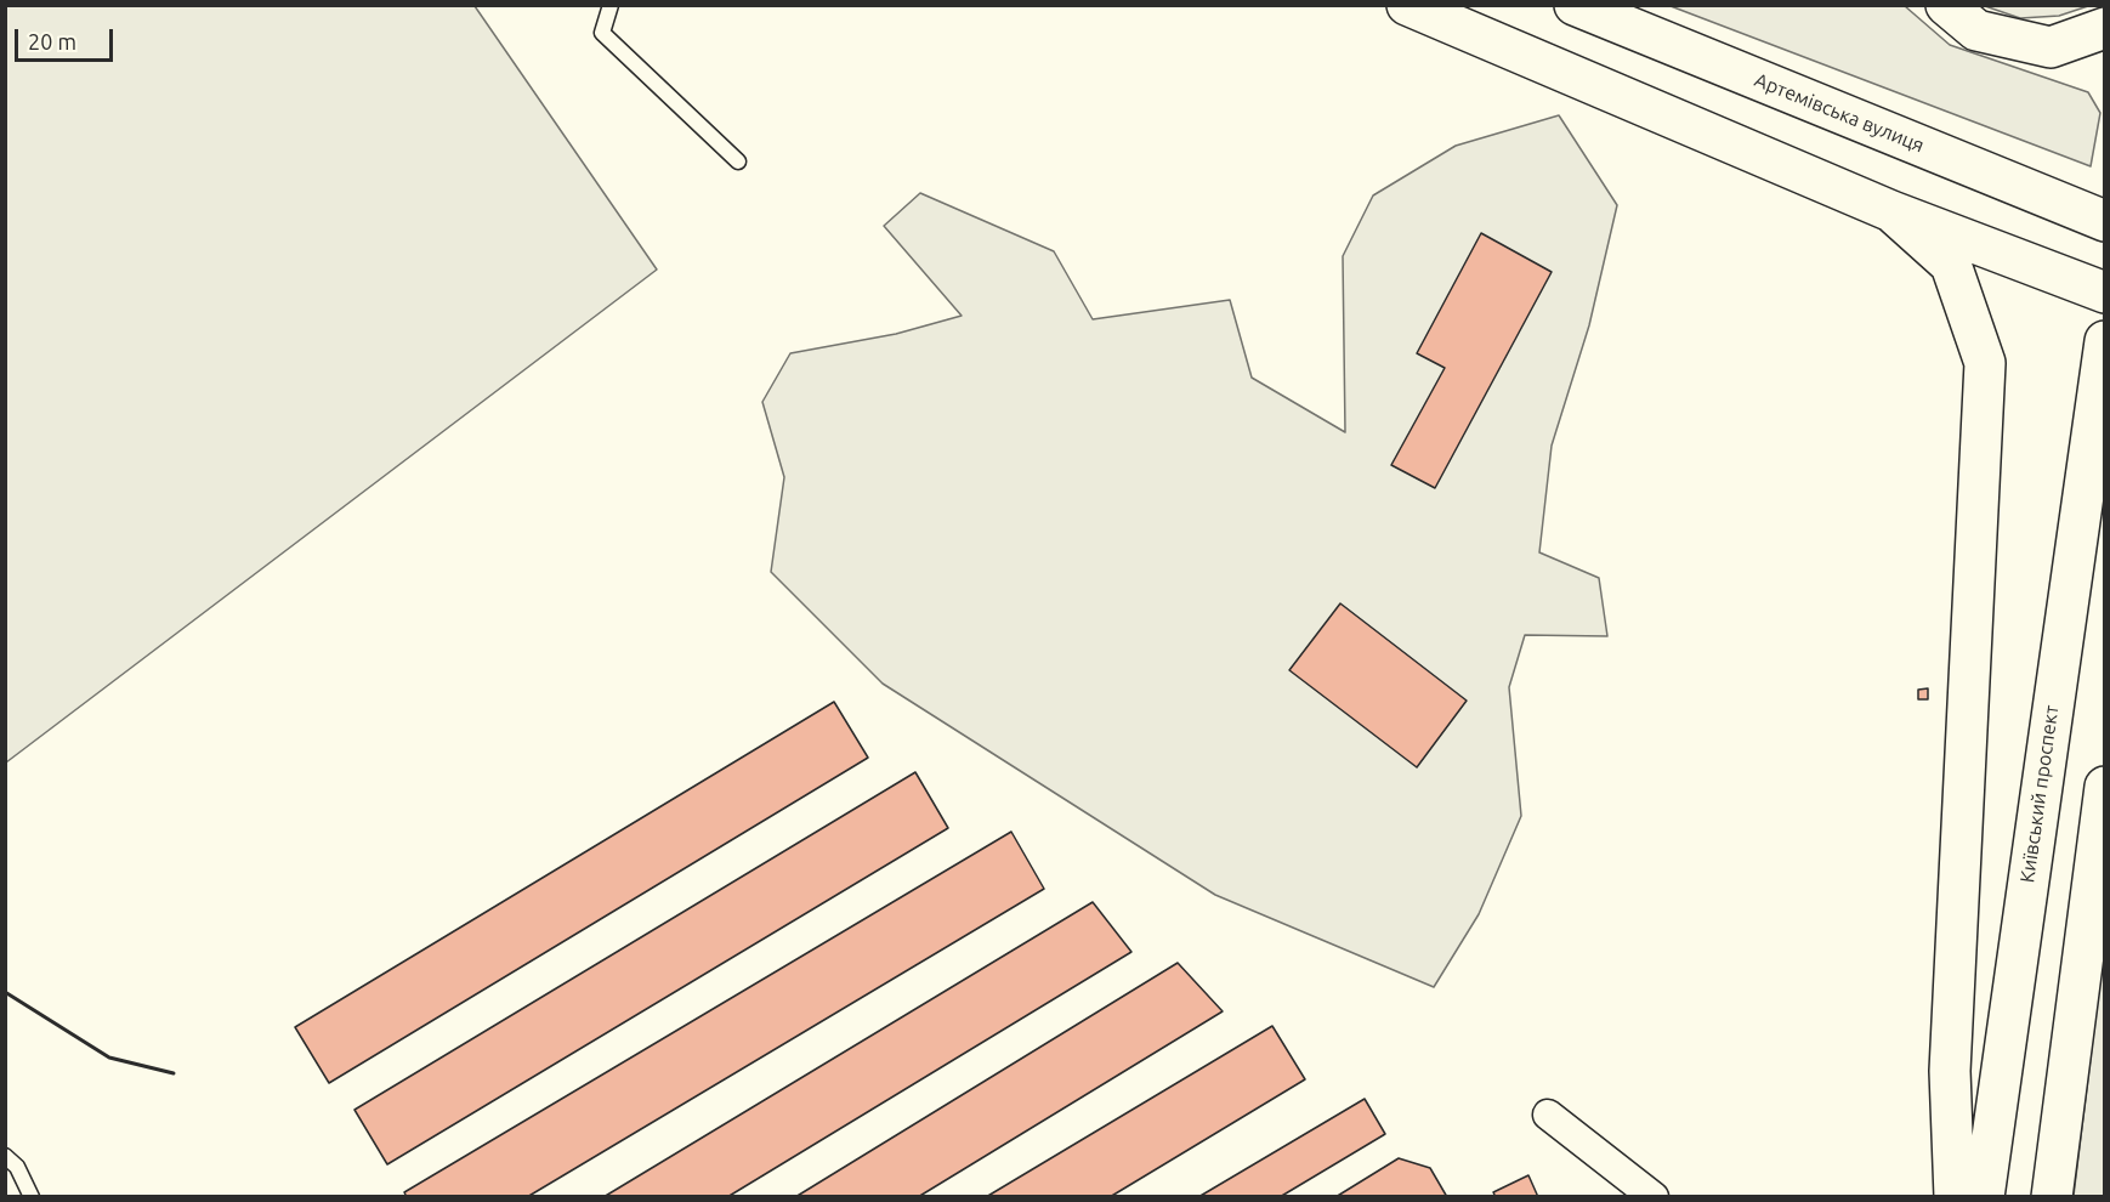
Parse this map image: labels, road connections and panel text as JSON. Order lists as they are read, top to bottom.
{
  "streets": {
    "main road": ["Артемівська вулиця", "Київський проспект"]
  },
  "scale_bar": "20 m"
}
